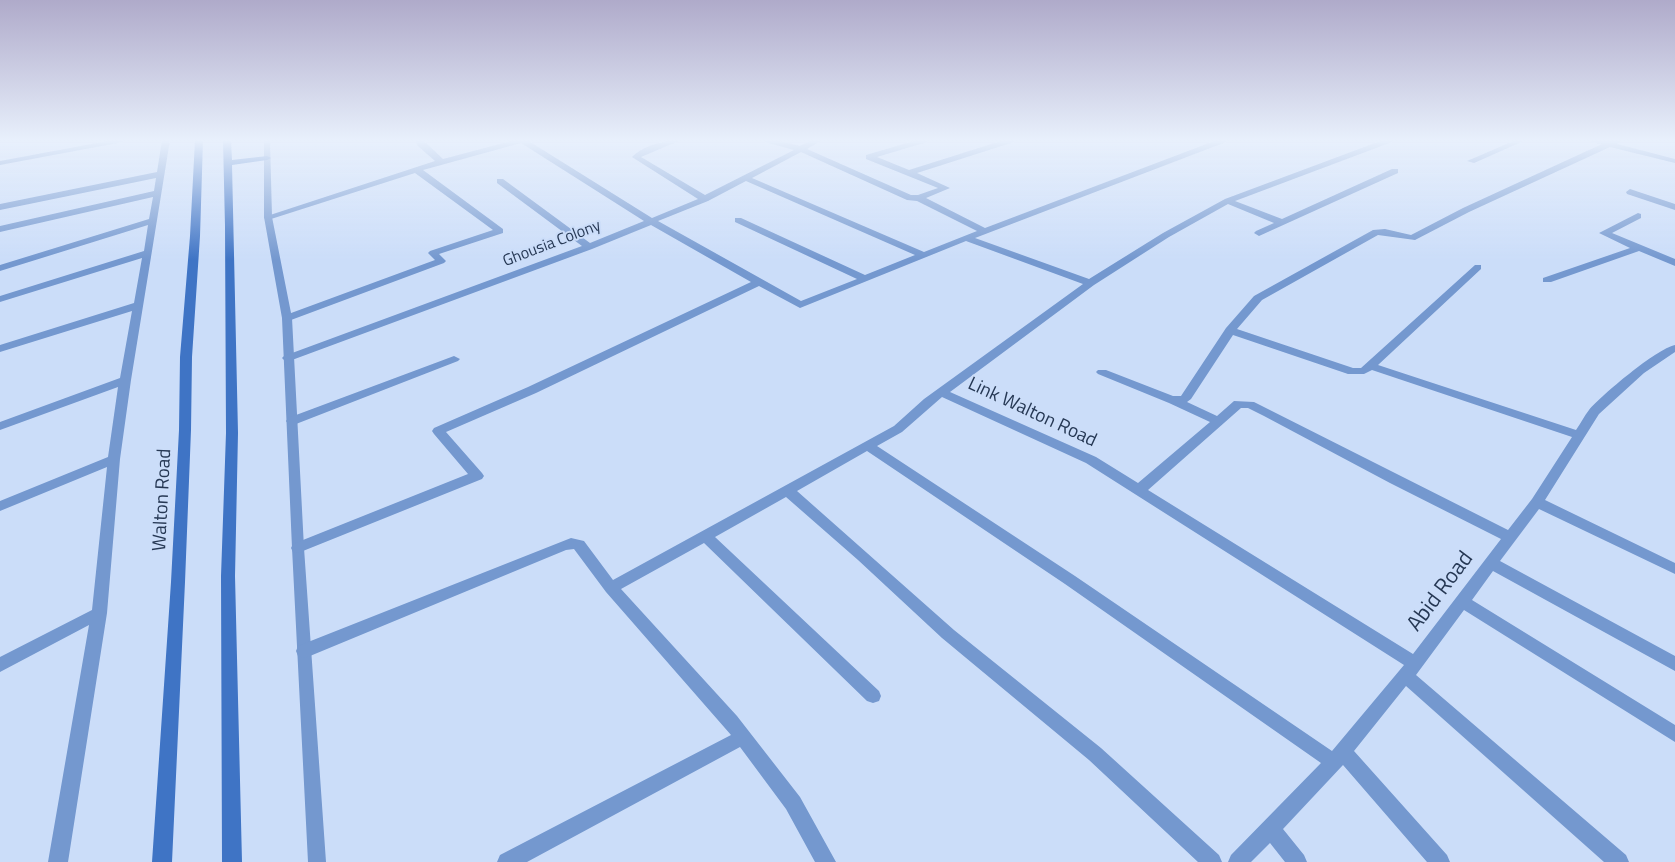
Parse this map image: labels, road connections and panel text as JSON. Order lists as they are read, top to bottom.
{
  "streets": {
    "main road": ["Walton Road"],
    "street": ["Ghousia Colony", "Link Walton Road", "Abid Road"]
  },
  "crossings": [
    ["Link Walton Road", "Abid Road"]
  ]
}
